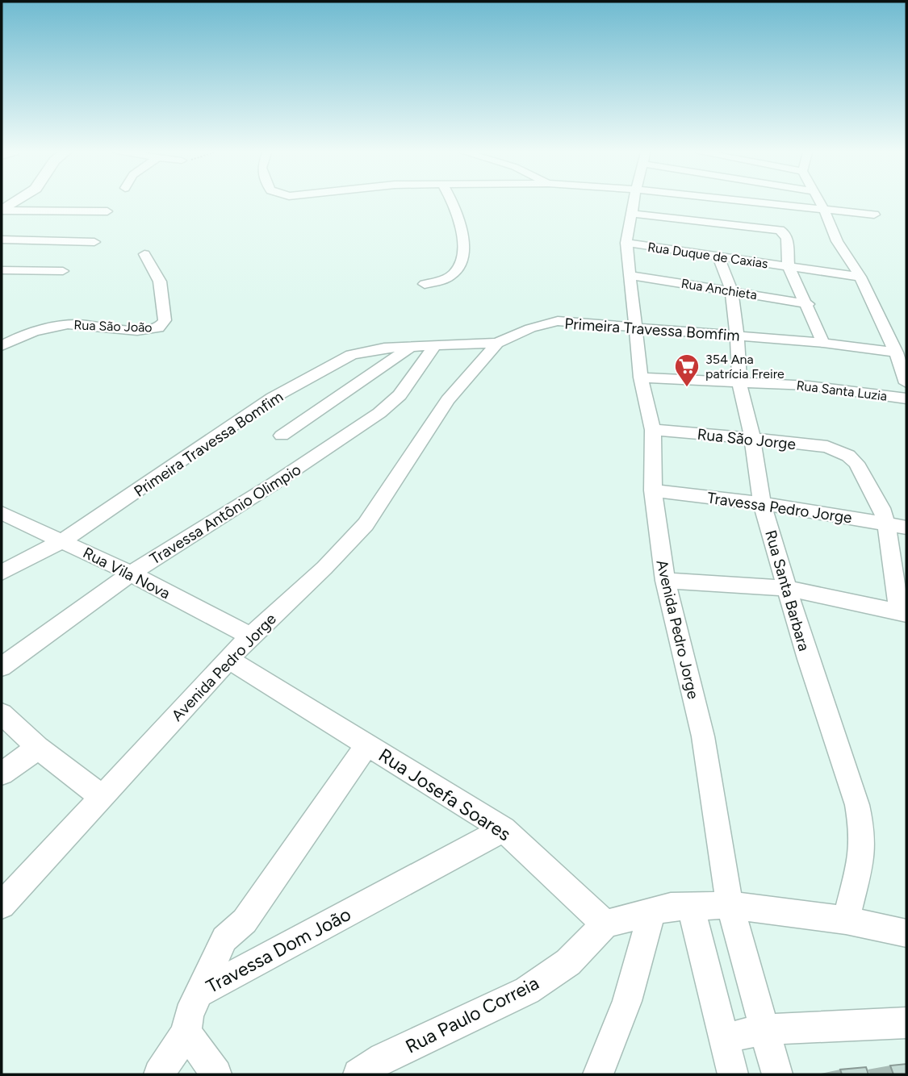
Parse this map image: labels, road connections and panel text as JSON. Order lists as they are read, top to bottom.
{
  "streets": {
    "street": [
      "Rua Duque de Caxias",
      "Rua Anchieta",
      "Rua São João",
      "Primeira Travessa Bomfim",
      "Rua Santa Luzia",
      "Rua São Jorge",
      "Travessa Pedro Jorge",
      "Travessa Antônio Olimpio",
      "Rua Vila Nova",
      "Rua Santa Barbara",
      "Avenida Pedro Jorge",
      "Rua Josefa Soares",
      "Travessa Dom João",
      "Rua Paulo Correia"
    ]
  },
  "crossings": [
    ["Rua Duque de Caxias", "Rua Santa Barbara"],
    ["Rua Duque de Caxias", "Avenida Pedro Jorge"],
    ["Rua Anchieta", "Rua Santa Barbara"],
    ["Rua Anchieta", "Avenida Pedro Jorge"],
    ["Primeira Travessa Bomfim", "Travessa Antônio Olimpio"],
    ["Primeira Travessa Bomfim", "Rua Vila Nova"],
    ["Primeira Travessa Bomfim", "Rua Santa Barbara"],
    ["Primeira Travessa Bomfim", "Avenida Pedro Jorge"],
    ["Rua Santa Luzia", "Rua Santa Barbara"],
    ["Rua Santa Luzia", "Avenida Pedro Jorge"],
    ["Rua São Jorge", "Travessa Pedro Jorge"],
    ["Rua São Jorge", "Rua Santa Barbara"],
    ["Rua São Jorge", "Avenida Pedro Jorge"],
    ["Travessa Pedro Jorge", "Rua Santa Barbara"],
    ["Travessa Pedro Jorge", "Avenida Pedro Jorge"],
    ["Travessa Antônio Olimpio", "Rua Vila Nova"],
    ["Rua Vila Nova", "Avenida Pedro Jorge"],
    ["Avenida Pedro Jorge", "Rua Josefa Soares"],
    ["Rua Josefa Soares", "Travessa Dom João"],
    ["Rua Josefa Soares", "Rua Paulo Correia"]
  ],
  "places": {
    "supermarket": ["354 Ana patrícia Freire"]
  }
}
